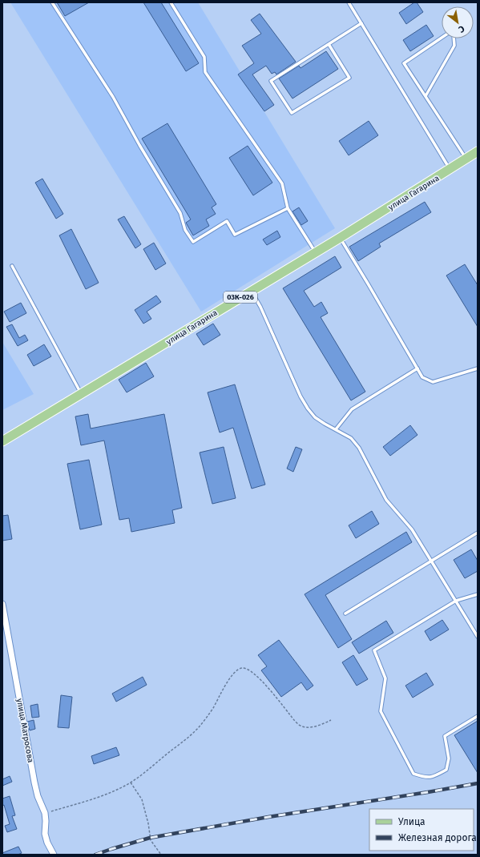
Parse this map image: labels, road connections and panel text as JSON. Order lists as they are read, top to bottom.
{
  "streets": {
    "main road": ["улица Гагарина", "03К-026"],
    "street": ["улица Матросова"]
  },
  "legend": ["Улица", "Железная дорога"],
  "north": "bottom right"
}
